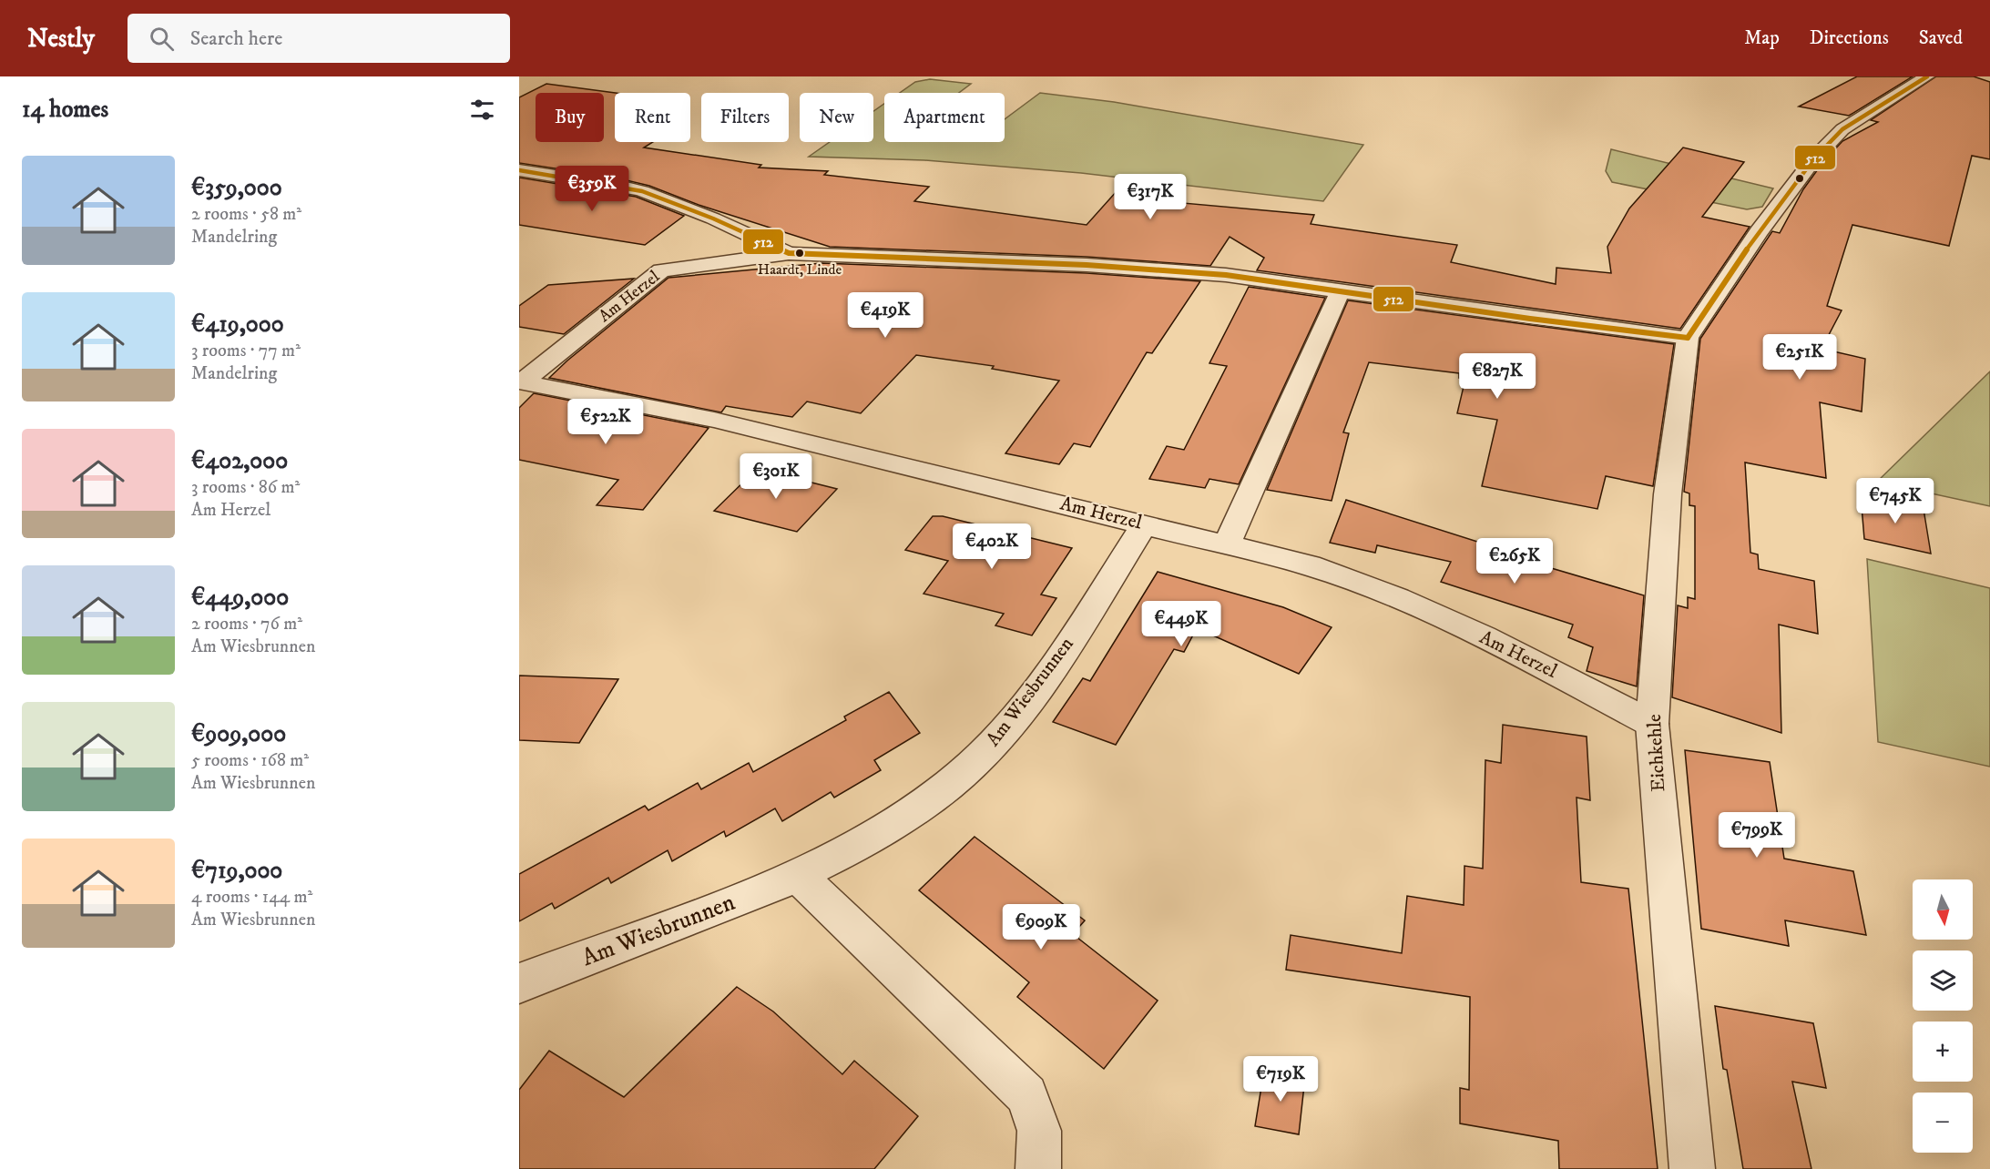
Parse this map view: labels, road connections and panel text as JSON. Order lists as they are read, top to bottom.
{
  "streets": {
    "street": ["Am Herzel", "Am Wiesbrunnen", "Eichkehle"]
  },
  "crossings": [
    ["Am Herzel", "Am Wiesbrunnen"],
    ["Am Herzel", "Eichkehle"]
  ],
  "places": ["Haardt, Linde"],
  "lines": ["transit line 512"],
  "north": "bottom",
  "page": {
    "header": "Nestly",
    "search": "Search here",
    "nav": ["Map", "Directions", "Saved"],
    "heading": "14 homes",
    "chip": [
      "Buy",
      "Rent",
      "Filters",
      "New",
      "Apartment"
    ],
    "list": [
      {
        "name": "€359,000",
        "note": "2 rooms · 58 m² · Mandelring"
      },
      {
        "name": "€419,000",
        "note": "3 rooms · 77 m² · Mandelring"
      },
      {
        "name": "€402,000",
        "note": "3 rooms · 86 m² · Am Herzel"
      },
      {
        "name": "€449,000",
        "note": "2 rooms · 76 m² · Am Wiesbrunnen"
      },
      {
        "name": "€909,000",
        "note": "5 rooms · 168 m² · Am Wiesbrunnen"
      },
      {
        "name": "€719,000",
        "note": "4 rooms · 144 m² · Am Wiesbrunnen"
      }
    ],
    "price": [
      "€359K",
      "€317K",
      "€419K",
      "€251K",
      "€827K",
      "€522K",
      "€301K",
      "€745K",
      "€402K",
      "€265K",
      "€449K",
      "€799K",
      "€909K",
      "€719K"
    ],
    "map_buttons": ["+", "−"]
  }
}
